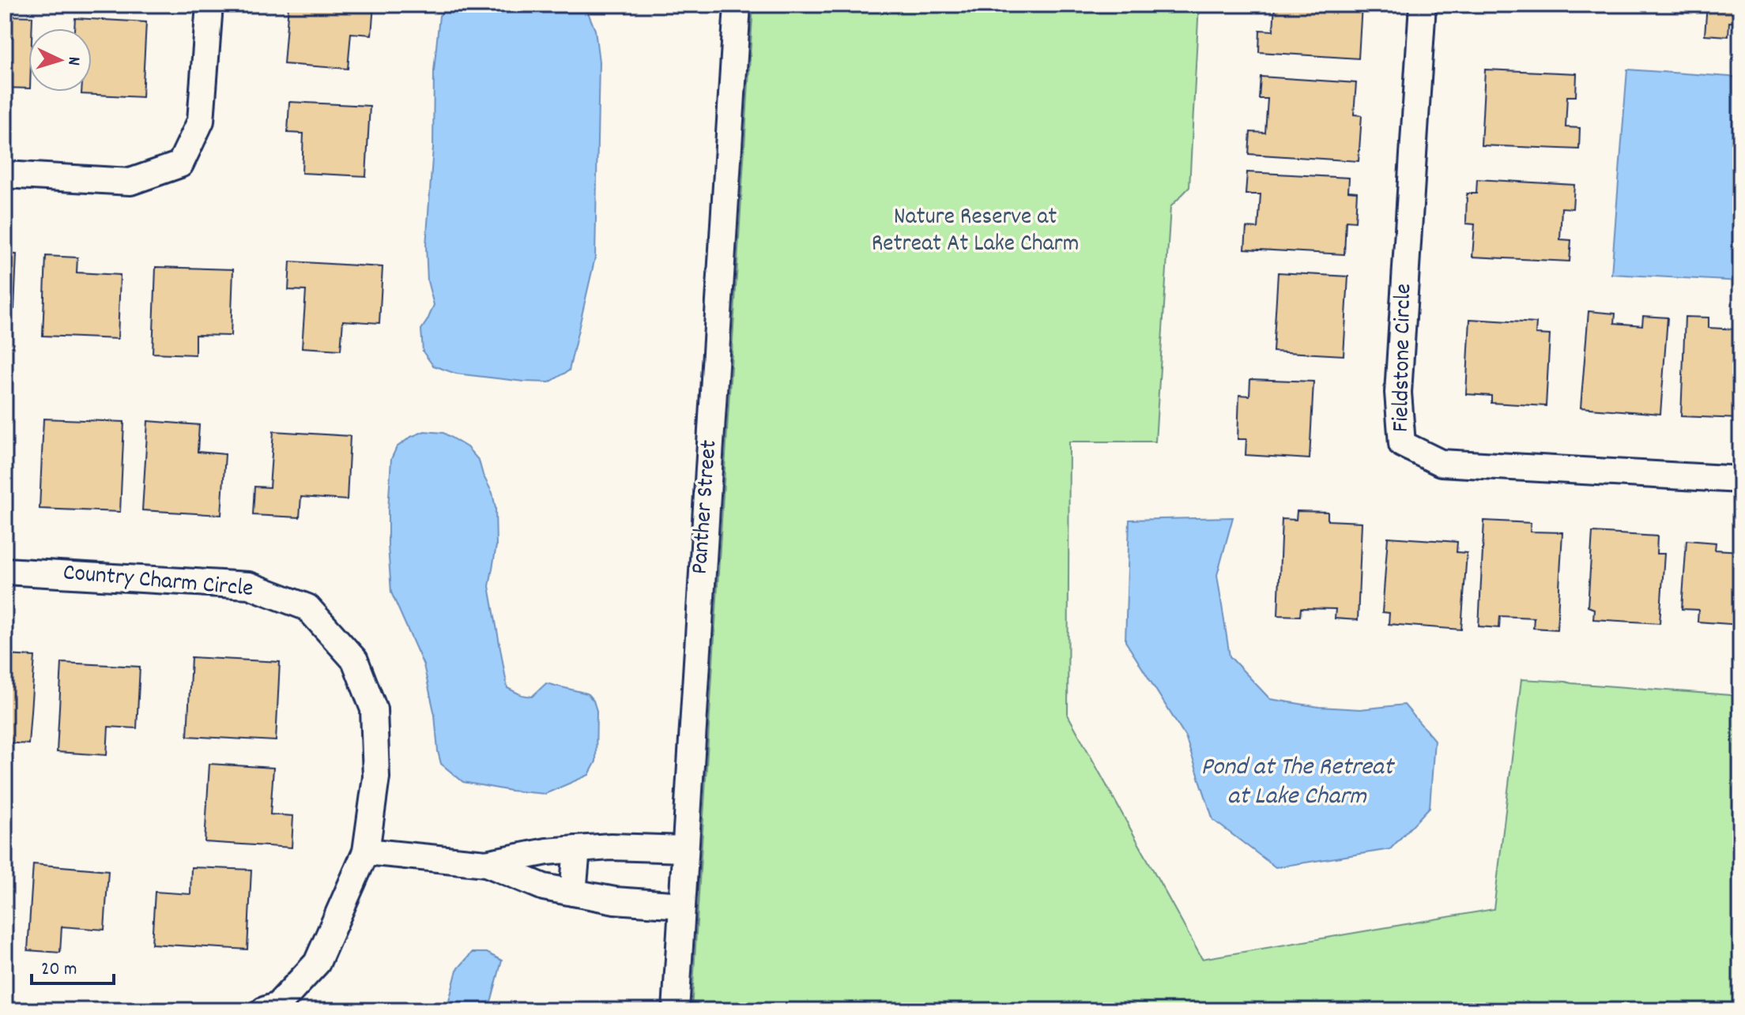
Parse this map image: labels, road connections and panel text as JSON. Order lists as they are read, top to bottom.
{
  "streets": {
    "street": ["Fieldstone Circle", "Panther Street", "Country Charm Circle"]
  },
  "water": ["Pond at The Retreat at Lake Charm"],
  "parks": ["Nature Reserve at Retreat At Lake Charm"],
  "scale_bar": "20 m",
  "north": "right"
}
